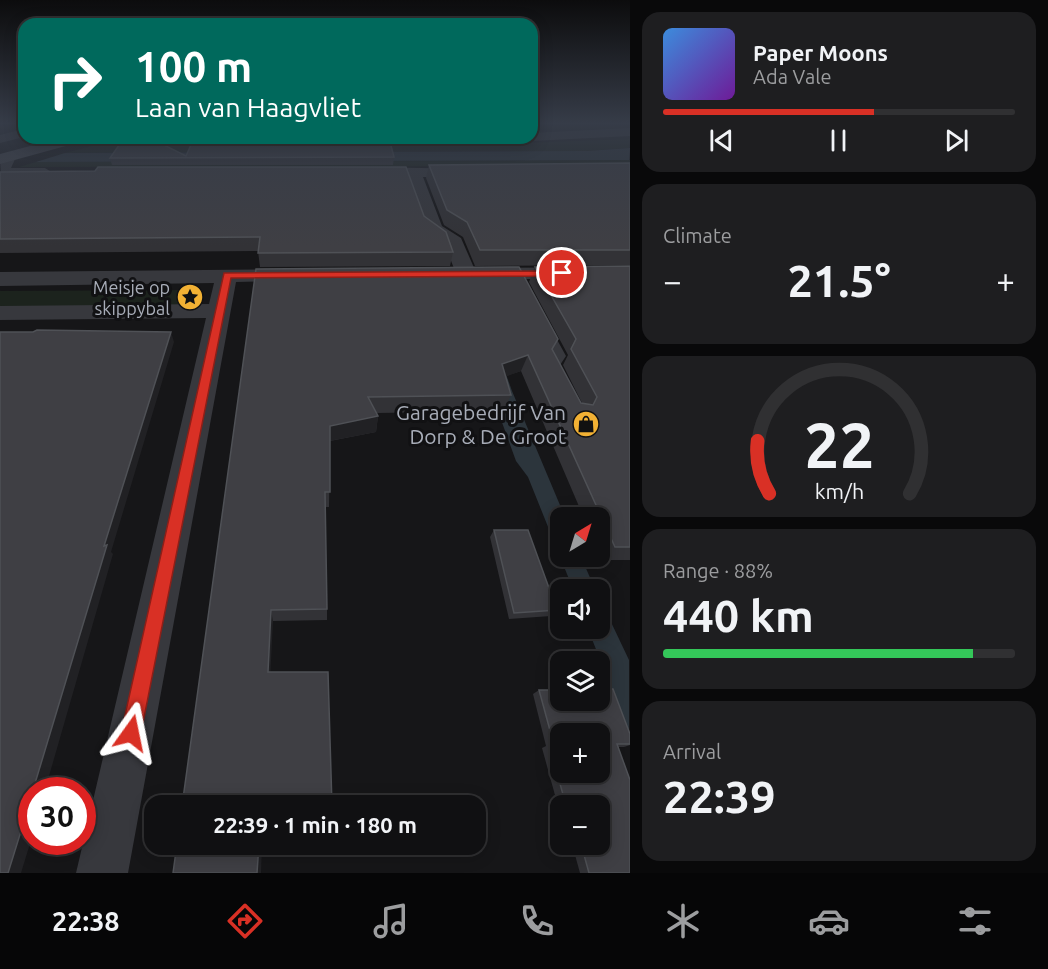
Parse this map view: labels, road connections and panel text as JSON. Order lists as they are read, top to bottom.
{
  "places": {
    "place": ["Meisje op skippybal"],
    "shop": ["Garagebedrijf Van Dorp & De Groot"]
  },
  "north": "top right",
  "page": {
    "turn": ["100 m", "Laan van Haagvliet"],
    "song": ["Paper Moons", "Ada Vale"],
    "tile": [
      "Climate",
      ["Range · 88%", "440 km"],
      ["Arrival", "22:39"]
    ],
    "heat": ["−", "21.5°", "+"],
    "map_buttons": ["+", "−"],
    "limit": "30",
    "trip": "22:39 · 1 min · 180 m",
    "tabs": "22:38",
    "gauge": ["22", "km/h"]
  }
}
